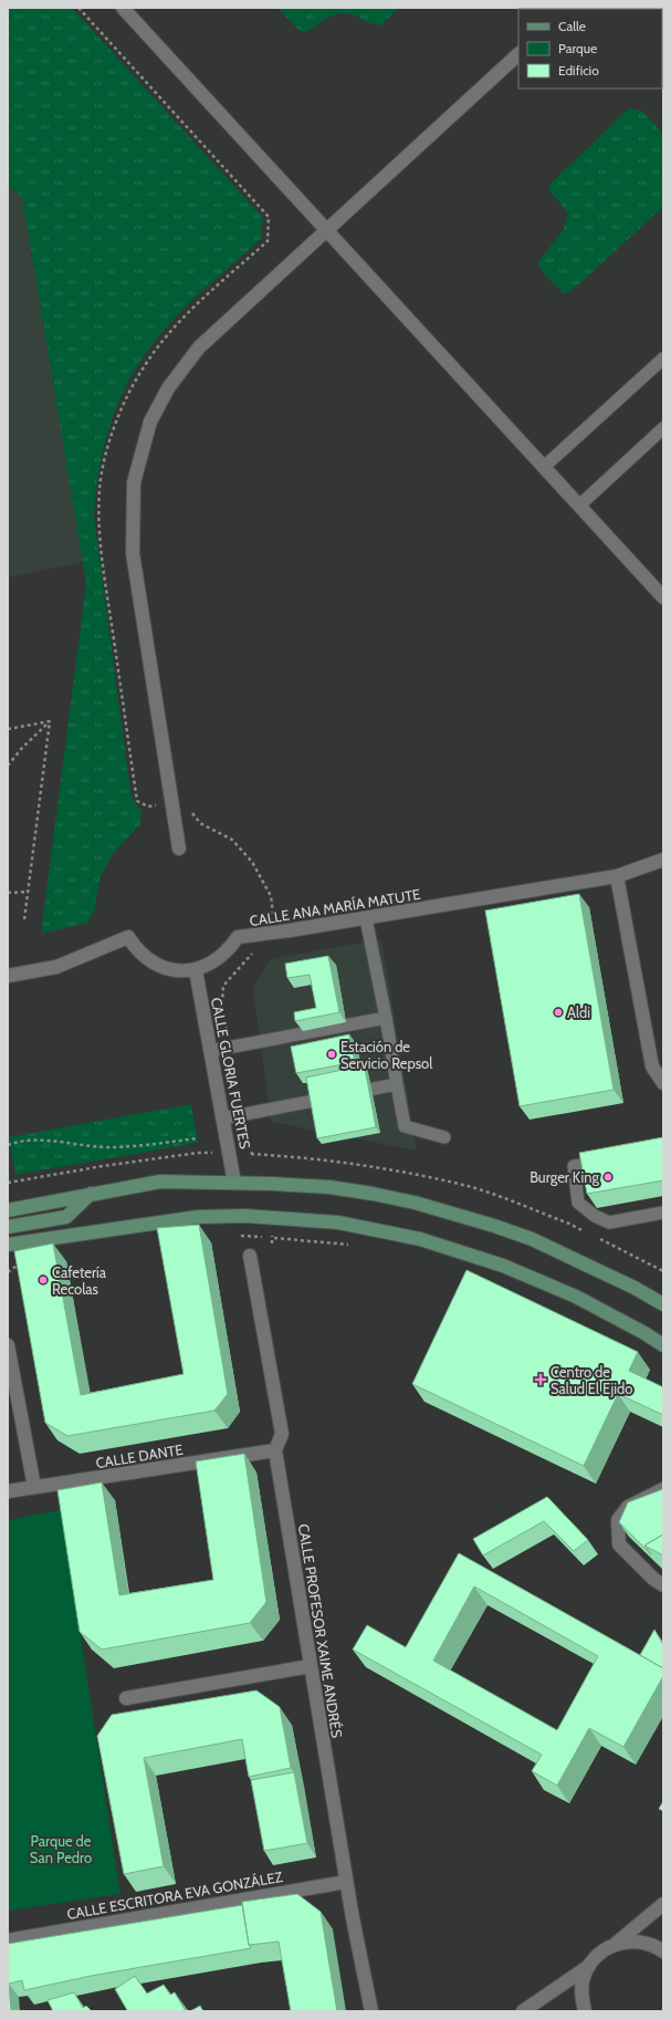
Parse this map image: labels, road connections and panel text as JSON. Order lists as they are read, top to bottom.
{
  "streets": {
    "street": [
      "CALLE ANA MARÍA MATUTE",
      "CALLE GLORIA FUERTES",
      "CALLE DANTE",
      "CALLE PROFESOR XAIME ANDRÉS",
      "CALLE ESCRITORA EVA GONZÁLEZ"
    ]
  },
  "crossings": [
    ["CALLE ANA MARÍA MATUTE", "CALLE GLORIA FUERTES"],
    ["CALLE DANTE", "CALLE PROFESOR XAIME ANDRÉS"],
    ["CALLE PROFESOR XAIME ANDRÉS", "CALLE ESCRITORA EVA GONZÁLEZ"]
  ],
  "parks": ["Parque de San Pedro"],
  "places": {
    "other": [
      "Aldi",
      "Estación de Servicio Repsol",
      "Burger King",
      "Cafetería Recolas"
    ],
    "health": ["Centro de Salud El Ejido"]
  },
  "legend": ["Calle", "Parque", "Edificio"]
}
